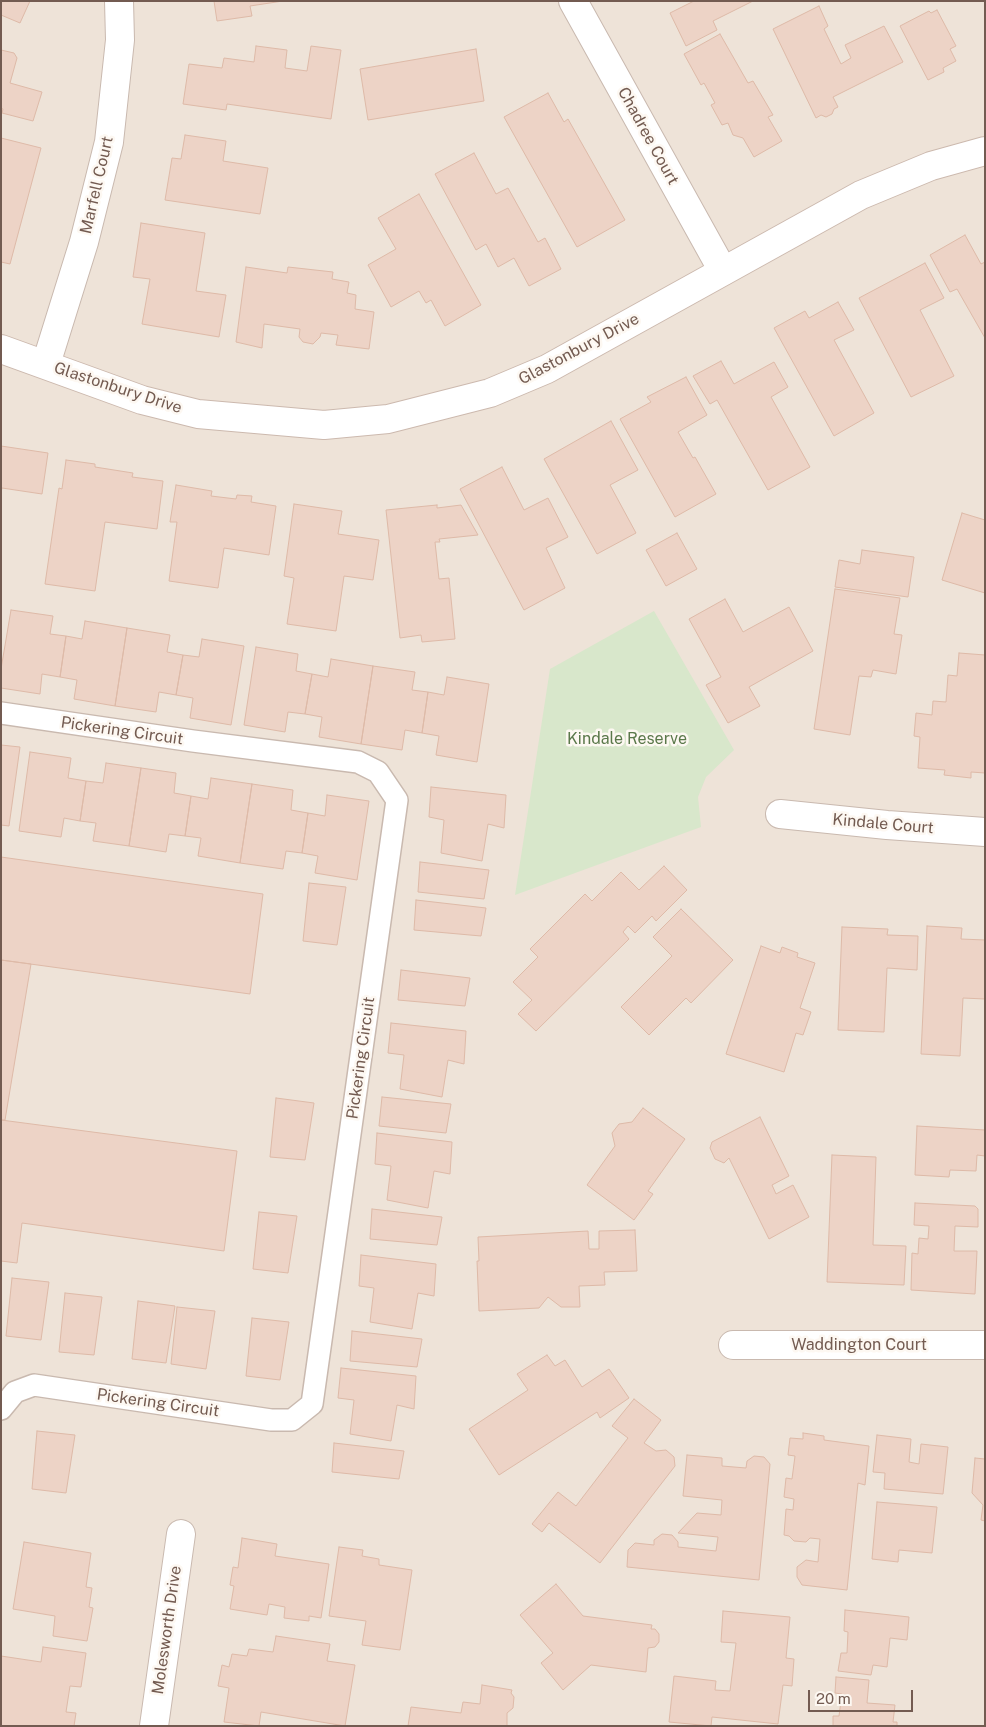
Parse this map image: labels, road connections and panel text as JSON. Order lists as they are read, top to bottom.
{
  "streets": {
    "street": [
      "Chadree Court",
      "Marfell Court",
      "Glastonbury Drive",
      "Kindale Court",
      "Waddington Court",
      "Molesworth Drive"
    ],
    "lane": ["Pickering Circuit"]
  },
  "crossings": [
    ["Chadree Court", "Glastonbury Drive"],
    ["Marfell Court", "Glastonbury Drive"]
  ],
  "parks": ["Kindale Reserve"],
  "scale_bar": "20 m"
}
